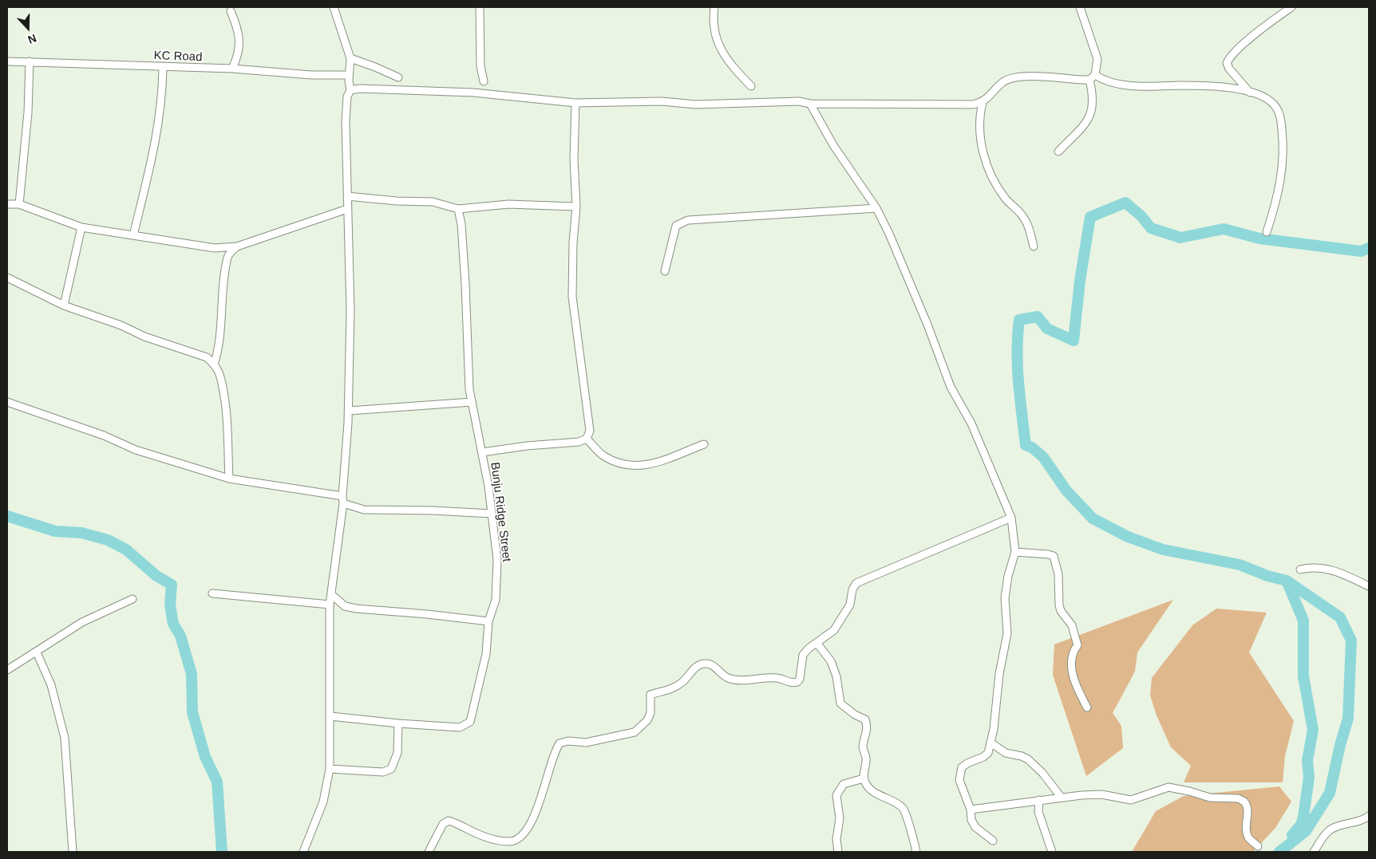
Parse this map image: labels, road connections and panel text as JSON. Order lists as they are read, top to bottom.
{
  "streets": {
    "street": ["KC Road", "Bunju Ridge Street"]
  },
  "north": "bottom"
}
